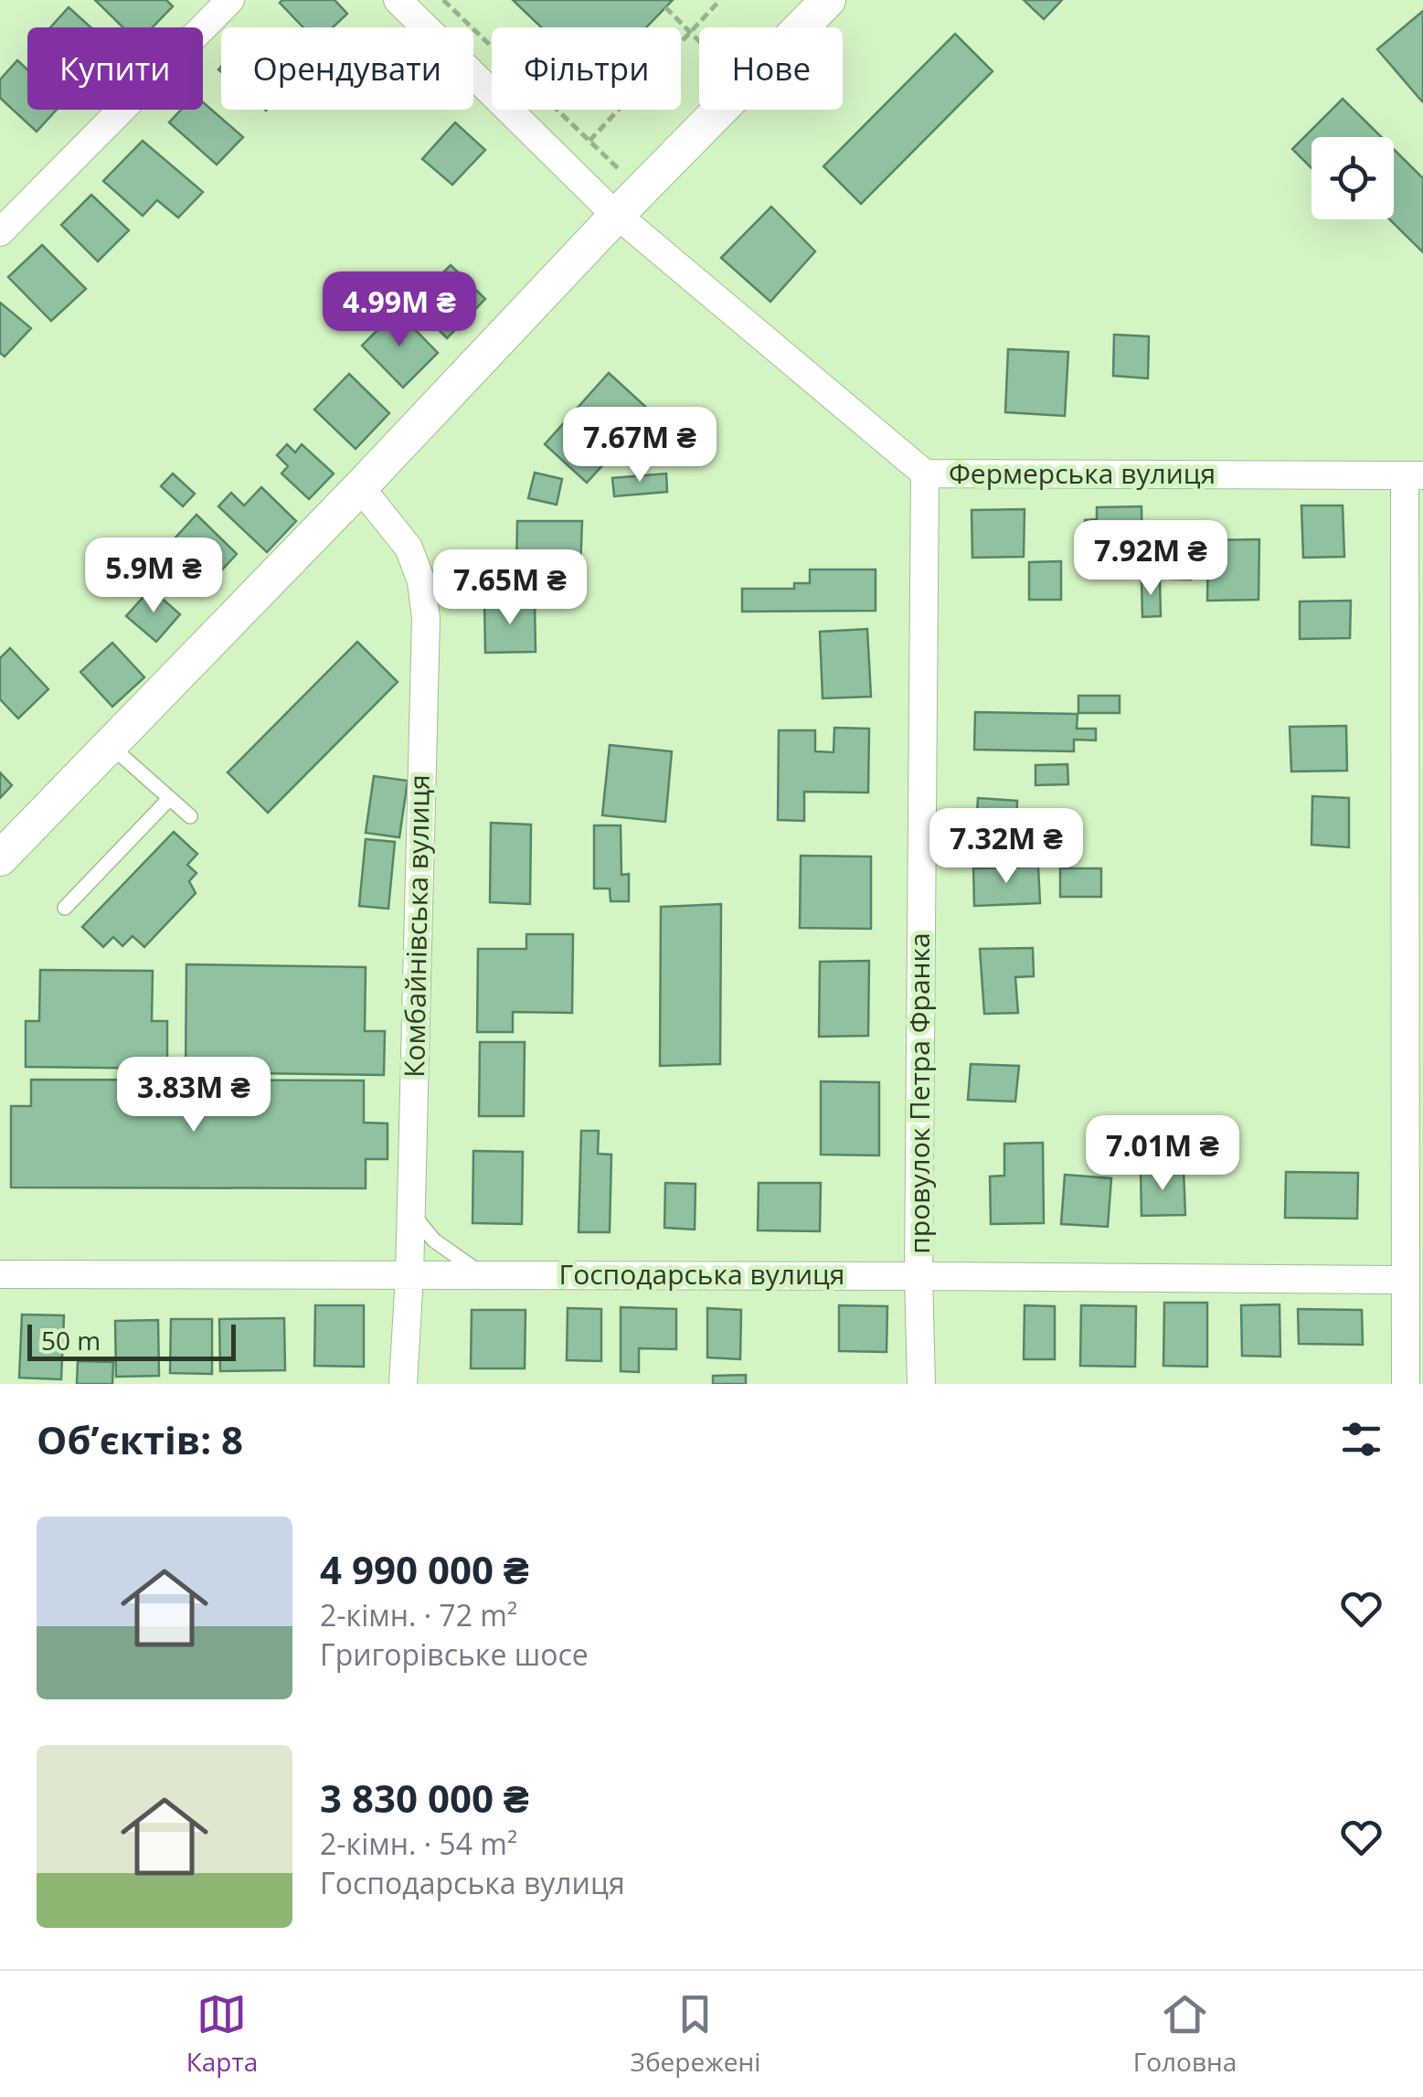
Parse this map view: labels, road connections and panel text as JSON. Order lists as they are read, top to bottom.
{
  "streets": {
    "street": [
      "Фермерська вулиця",
      "Комбайнівська вулиця",
      "провулок Петра Франка",
      "Господарська вулиця"
    ]
  },
  "crossings": [
    ["Фермерська вулиця", "провулок Петра Франка"],
    ["Комбайнівська вулиця", "Господарська вулиця"],
    ["провулок Петра Франка", "Господарська вулиця"]
  ],
  "scale_bar": "50 m",
  "page": {
    "chip": [
      "Купити",
      "Орендувати",
      "Фільтри",
      "Нове"
    ],
    "price": [
      "4.99M ₴",
      "7.67M ₴",
      "7.92M ₴",
      "5.9M ₴",
      "7.65M ₴",
      "7.32M ₴",
      "3.83M ₴",
      "7.01M ₴"
    ],
    "scale": "50 m",
    "heading": "Об’єктів: 8",
    "list": [
      {
        "name": "4 990 000 ₴",
        "note": "2-кімн. · 72 m² · Григорівське шосе"
      },
      {
        "name": "3 830 000 ₴",
        "note": "2-кімн. · 54 m² · Господарська вулиця"
      }
    ],
    "tabs": ["Карта", "Збережені", "Головна"]
  }
}
